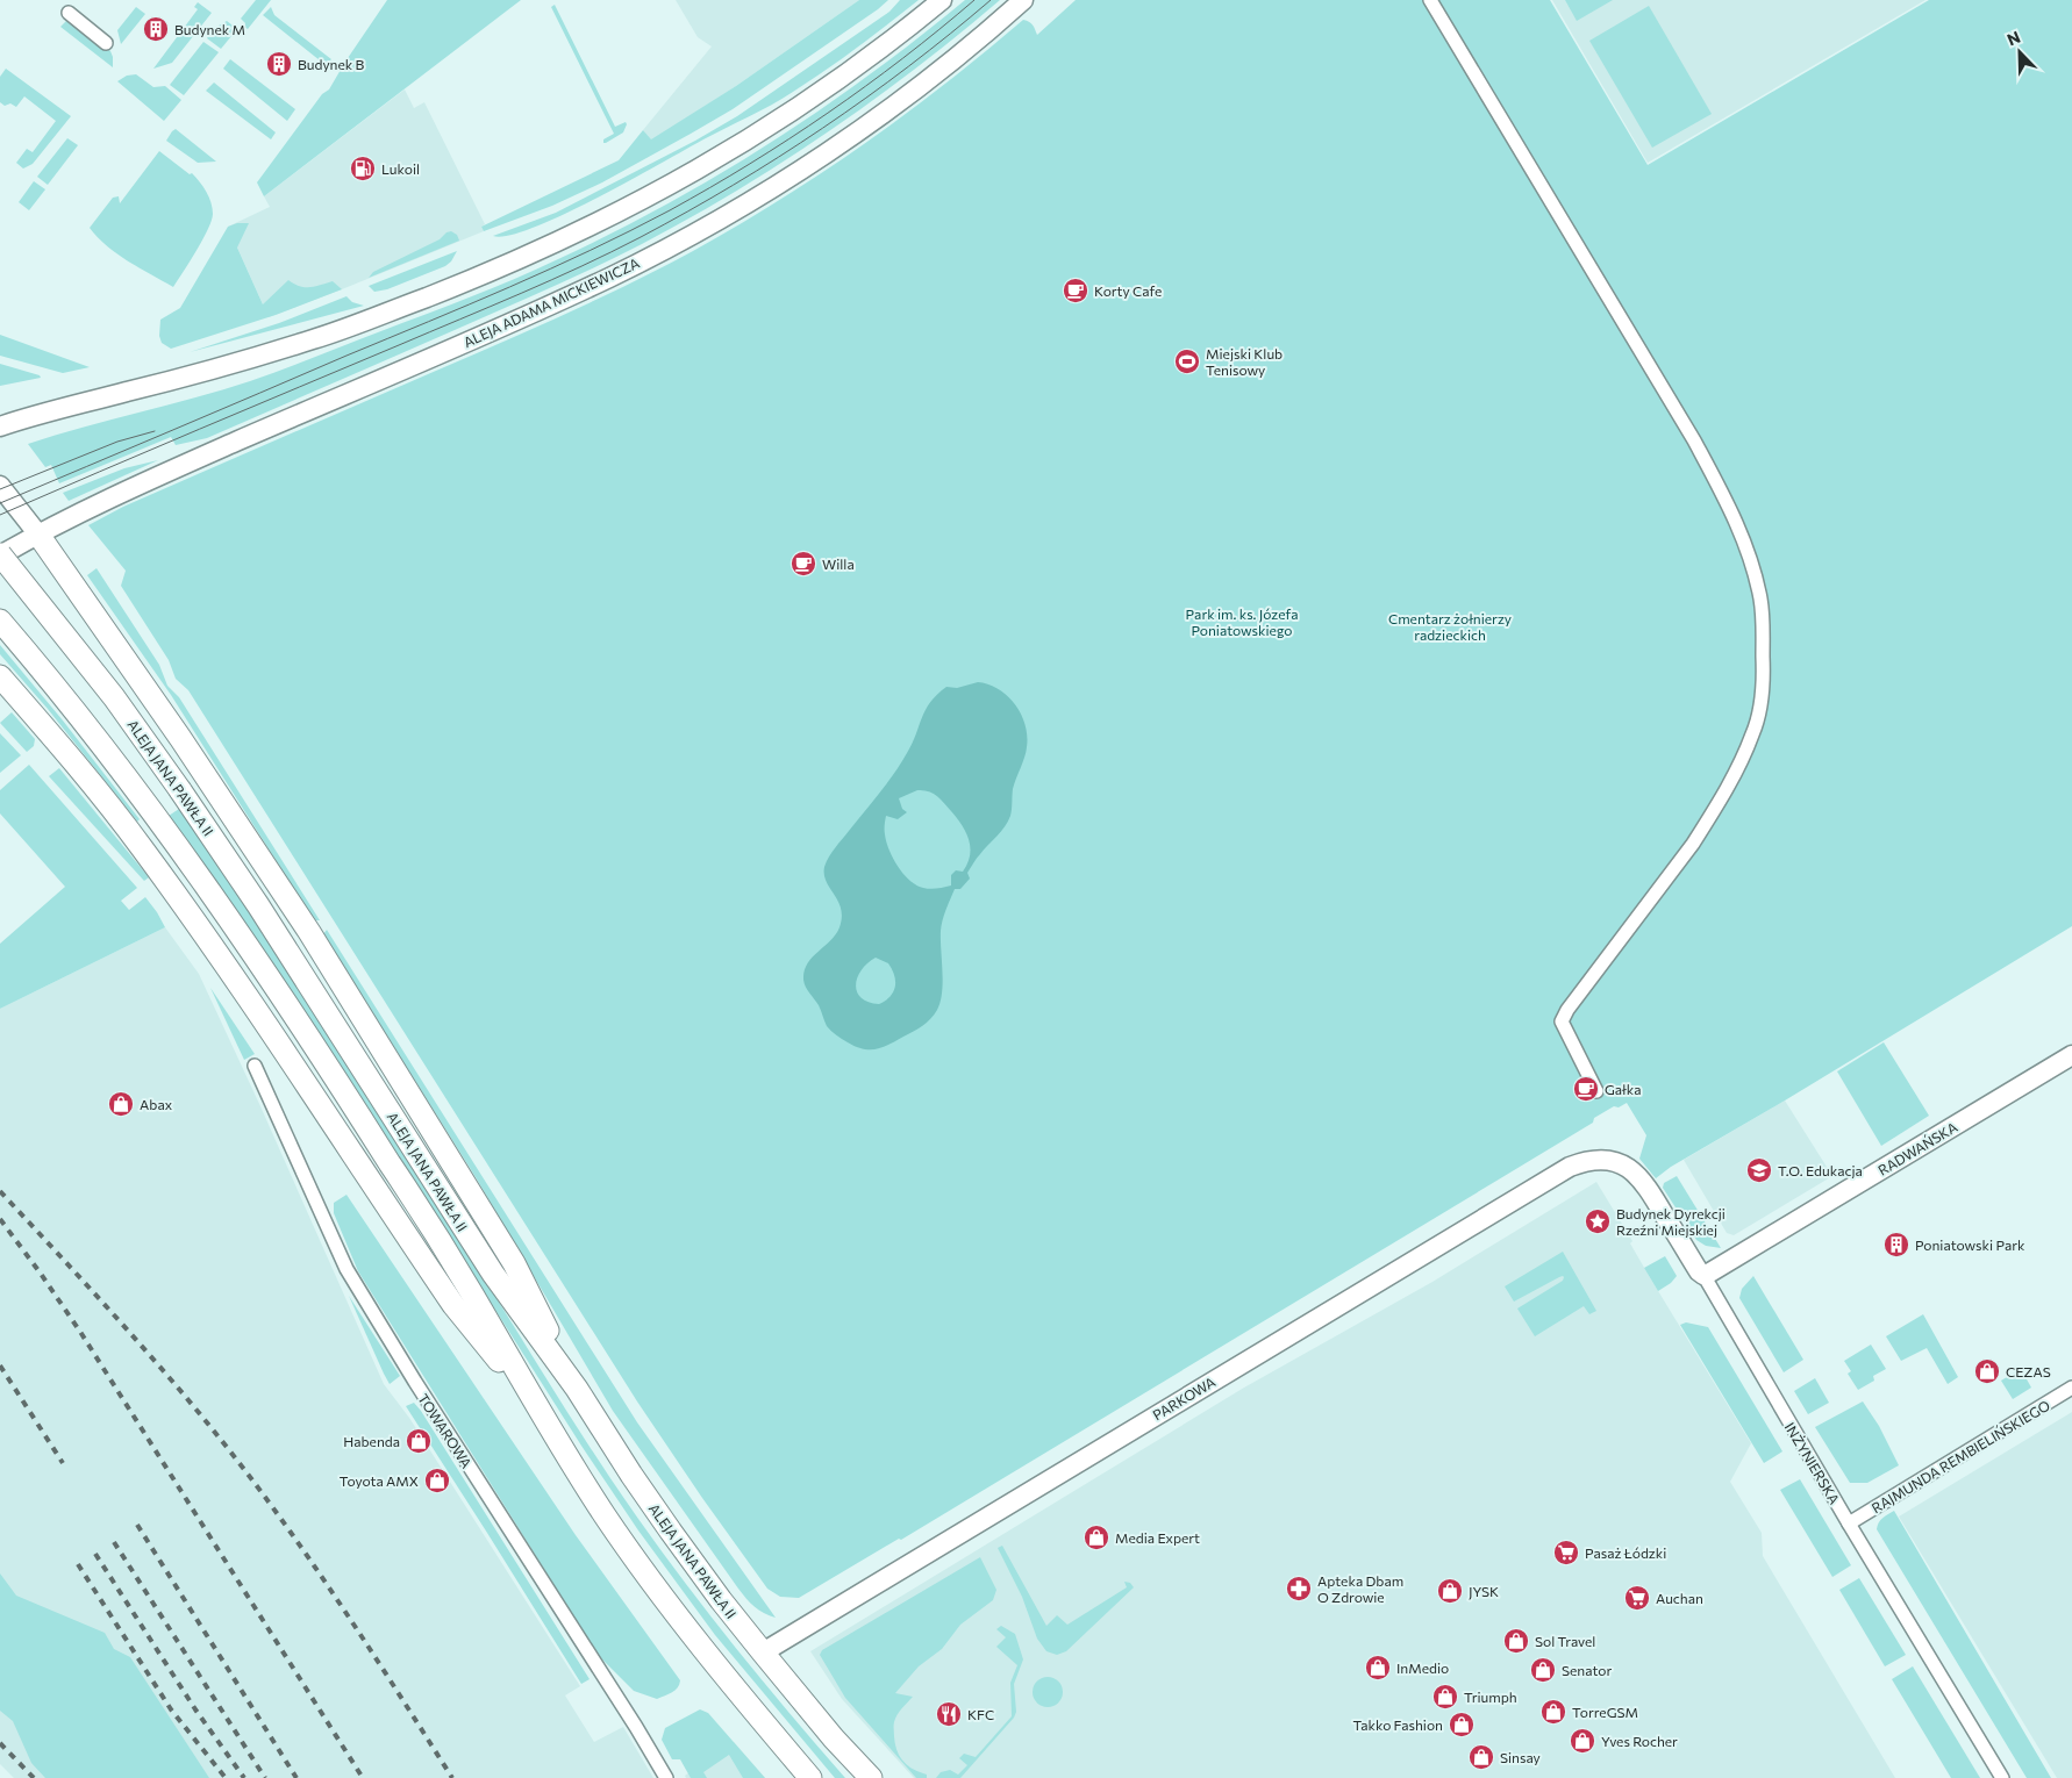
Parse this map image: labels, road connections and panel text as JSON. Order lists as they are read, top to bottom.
{
  "streets": {
    "main road": [
      "ALEJA ADAMA MICKIEWICZA",
      "ALEJA JANA PAWŁA II",
      "RADWAŃSKA",
      "PARKOWA",
      "INŻYNIERSKA"
    ],
    "street": ["TOWAROWA", "RAJMUNDA REMBIELIŃSKIEGO"]
  },
  "crossings": [
    ["ALEJA ADAMA MICKIEWICZA", "ALEJA JANA PAWŁA II"],
    ["ALEJA JANA PAWŁA II", "PARKOWA"],
    ["RADWAŃSKA", "INŻYNIERSKA"],
    ["PARKOWA", "INŻYNIERSKA"],
    ["RAJMUNDA REMBIELIŃSKIEGO", "INŻYNIERSKA"]
  ],
  "parks": ["Park im. ks. Józefa Poniatowskiego", "Cmentarz żołnierzy radzieckich"],
  "places": {
    "building": ["Budynek M", "Budynek B", "Poniatowski Park"],
    "fuel station": ["Lukoil"],
    "cafe": ["Korty Cafe", "Willa", "Gałka"],
    "sports": ["Miejski Klub Tenisowy"],
    "shop": [
      "Abax",
      "CEZAS",
      "Habenda",
      "Toyota AMX",
      "Media Expert",
      "JYSK",
      "Sol Travel",
      "InMedio",
      "Senator",
      "Triumph",
      "TorreGSM",
      "Takko Fashion",
      "Yves Rocher",
      "Sinsay"
    ],
    "school or university": ["T.O. Edukacja"],
    "place": ["Budynek Dyrekcji Rzeźni Miejskiej"],
    "supermarket": ["Pasaż Łódzki", "Auchan"],
    "pharmacy": ["Apteka Dbam O Zdrowie"],
    "restaurant": ["KFC"]
  },
  "north": "top left"
}
